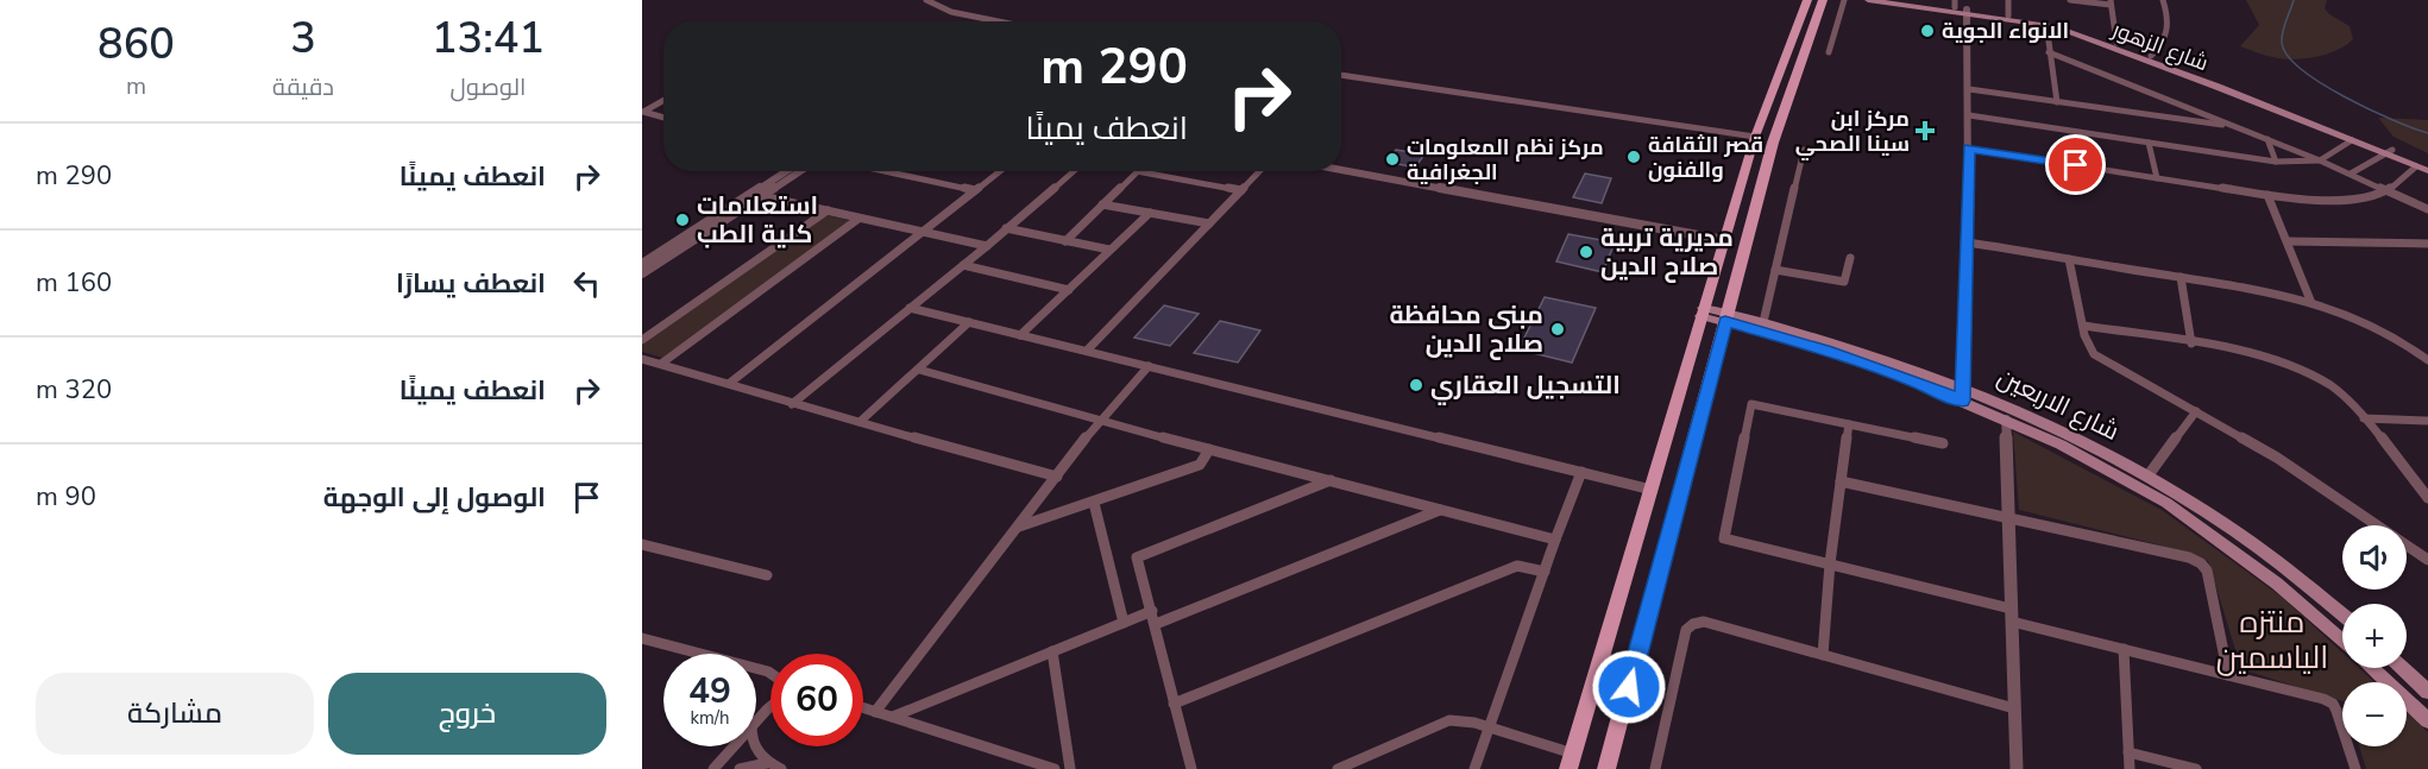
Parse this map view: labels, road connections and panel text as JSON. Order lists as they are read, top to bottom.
{
  "streets": {
    "main road": ["شارع الزهور", "شارع الاربعين"]
  },
  "parks": ["منتزه الياسمين"],
  "places": {
    "other": [
      "الانواء الجوية",
      "قصر الثقافة والفنون",
      "مركز نظم المعلومات الجغرافية",
      "استعلامات كلية الطب",
      "مديرية تربية صلاح الدين",
      "مبنى محافظة صلاح الدين",
      "التسجيل العقاري"
    ],
    "health": ["مركز ابن سينا الصحي"]
  },
  "page": {
    "eta": [
      "13:41",
      "الوصول",
      "3",
      "دقيقة",
      "860",
      "m"
    ],
    "turn": ["290 m", "انعطف يمينًا"],
    "list": [
      {
        "name": "انعطف يمينًا",
        "value": "290 m"
      },
      {
        "name": "انعطف يسارًا",
        "value": "160 m"
      },
      {
        "name": "انعطف يمينًا",
        "value": "320 m"
      },
      {
        "name": "الوصول إلى الوجهة",
        "value": "90 m"
      }
    ],
    "map_buttons": ["+", "−"],
    "speed": "49 km/h",
    "limit": "60",
    "buttons": ["خروج", "مشاركة"]
  }
}
